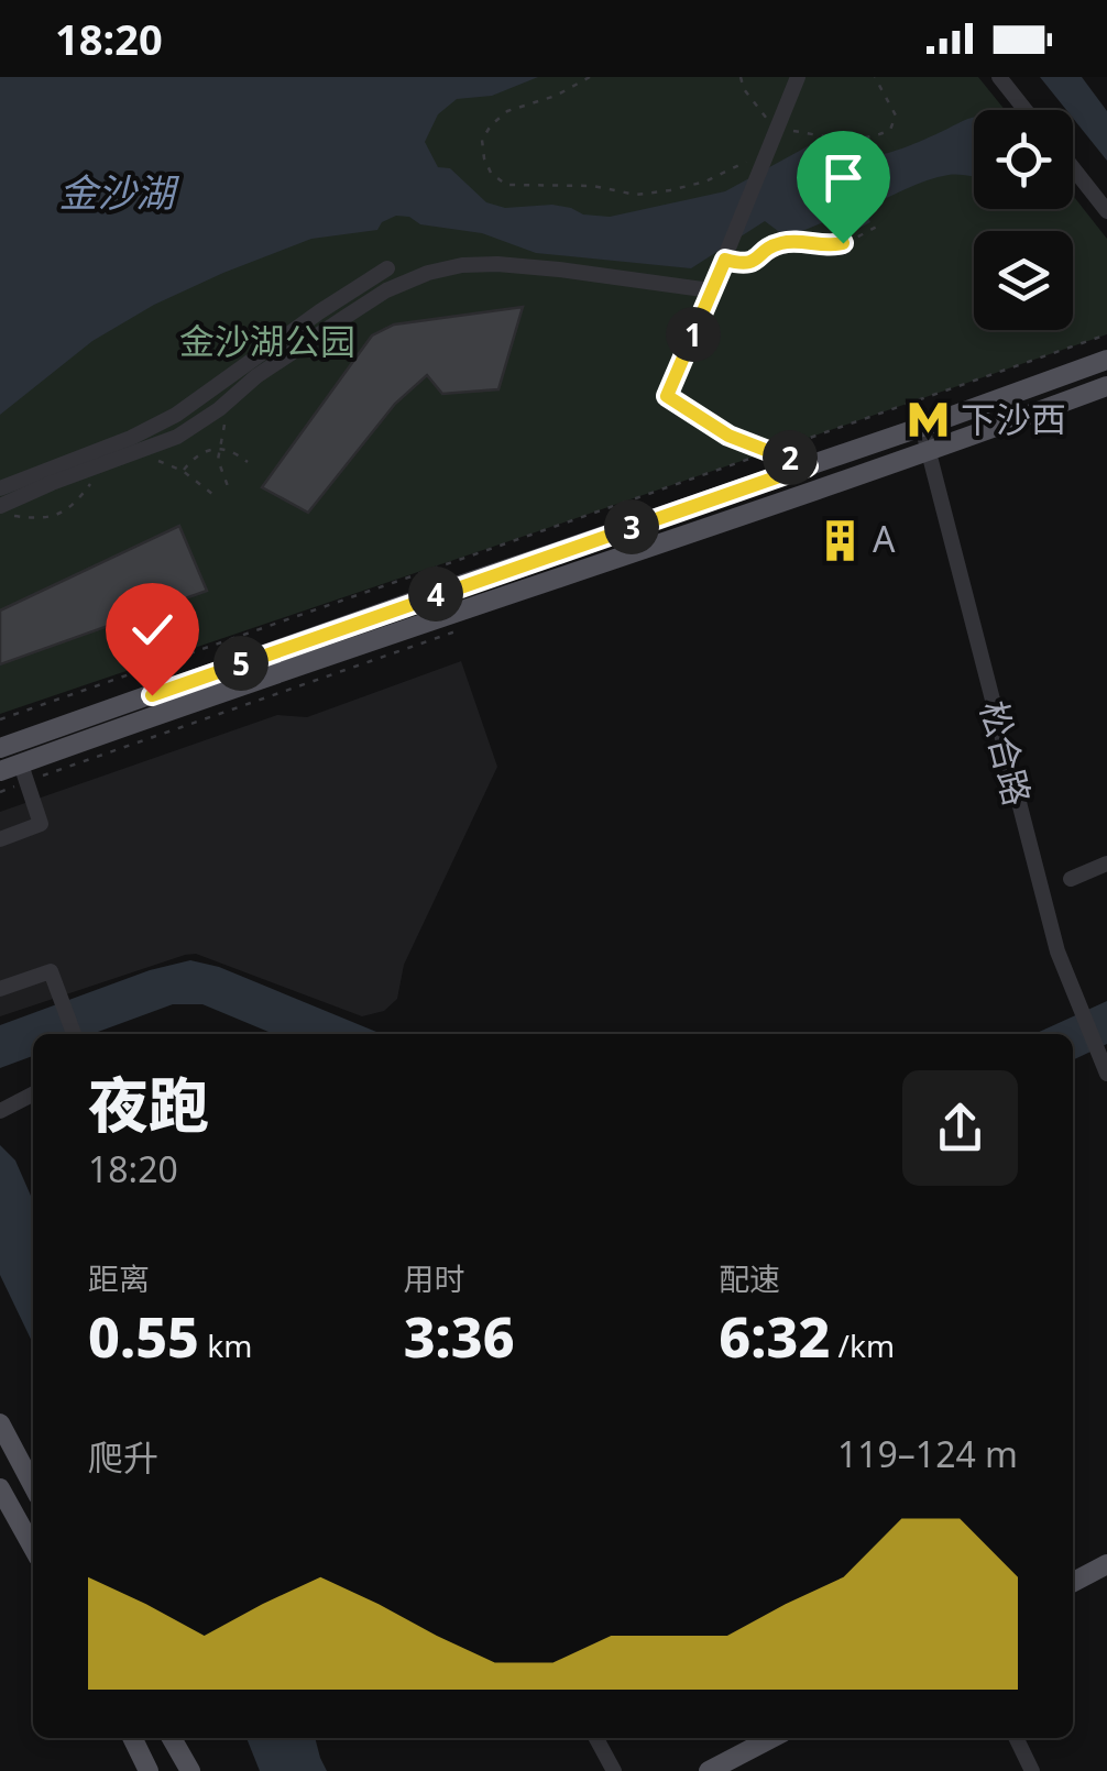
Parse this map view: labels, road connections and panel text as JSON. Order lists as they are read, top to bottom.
{
  "streets": {
    "street": ["松合路"]
  },
  "water": ["金沙湖"],
  "parks": ["金沙湖公园"],
  "places": {
    "metro station": ["下沙西"],
    "building": ["A"]
  },
  "page": {
    "status": "18:20",
    "pins": [
      "1",
      "2",
      "3",
      "4",
      "5"
    ],
    "heading": ["夜跑", "18:20"],
    "stats": [
      ["距离", "0.55 km"],
      ["用时", "3:36"],
      ["配速", "6:32 /km"]
    ],
    "chart": ["爬升", "119–124 m"]
  }
}
